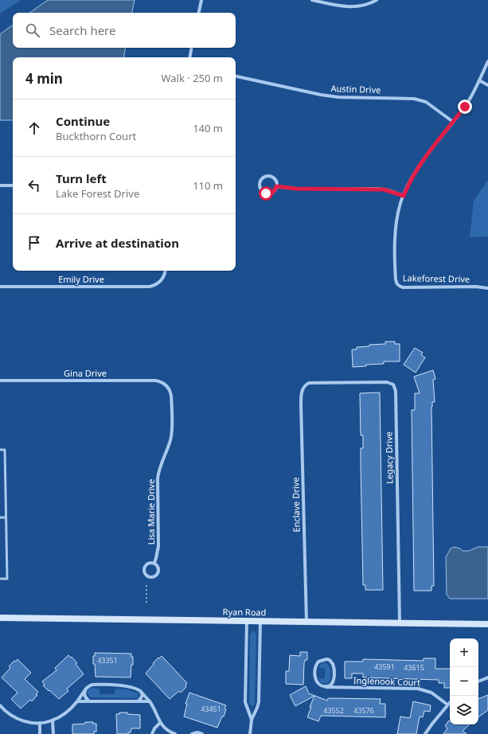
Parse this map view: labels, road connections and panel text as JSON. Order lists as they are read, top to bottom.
{
  "streets": {
    "main road": ["Ryan Road"],
    "street": [
      "Austin Drive",
      "Lakeforest Drive",
      "Emily Drive",
      "Gina Drive",
      "Legacy Drive",
      "Enclave Drive",
      "Lisa Marie Drive",
      "Inglenook Court"
    ]
  },
  "crossings": [
    ["Gina Drive", "Lisa Marie Drive"],
    ["Legacy Drive", "Enclave Drive"],
    ["Legacy Drive", "Ryan Road"],
    ["Enclave Drive", "Ryan Road"]
  ],
  "house_numbers": [
    "43351",
    "43591",
    "43615",
    "43451",
    "43552",
    "43576"
  ],
  "page": {
    "search": "Search here",
    "heading": ["4 min", "Walk · 250 m"],
    "list": [
      ["Continue", "Buckthorn Court", "140 m"],
      ["Turn left", "Lake Forest Drive", "110 m"],
      "Arrive at destination"
    ],
    "map_buttons": ["+", "−"]
  }
}
